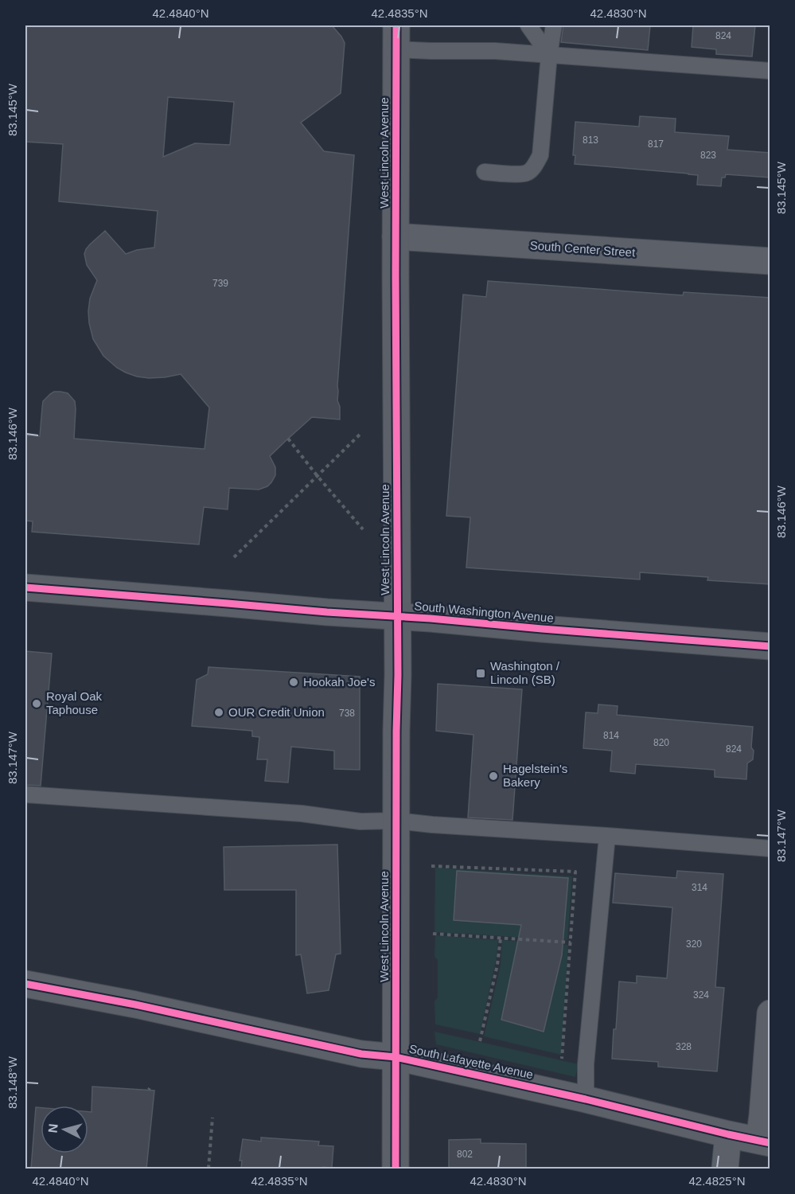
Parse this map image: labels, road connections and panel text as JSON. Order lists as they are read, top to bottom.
{
  "streets": {
    "main road": ["South Washington Avenue"],
    "street": ["West Lincoln Avenue", "South Center Street", "South Lafayette Avenue"]
  },
  "crossings": [
    ["West Lincoln Avenue", "South Center Street"],
    ["West Lincoln Avenue", "South Washington Avenue"],
    ["West Lincoln Avenue", "South Lafayette Avenue"]
  ],
  "places": {
    "transit": ["Washington / Lincoln (SB)"],
    "other": [
      "Hookah Joe's",
      "Royal Oak Taphouse",
      "OUR Credit Union",
      "Hagelstein's Bakery"
    ]
  },
  "house_numbers": [
    "824",
    "813",
    "817",
    "823",
    "739",
    "738",
    "814",
    "820",
    "824",
    "314",
    "320",
    "324",
    "328",
    "802"
  ],
  "north": "left",
  "coordinates": [
    "42.4840°N",
    "42.4835°N",
    "42.4830°N",
    "83.145°W",
    "83.146°W",
    "83.147°W",
    "83.148°W",
    "42.4825°N"
  ]
}
